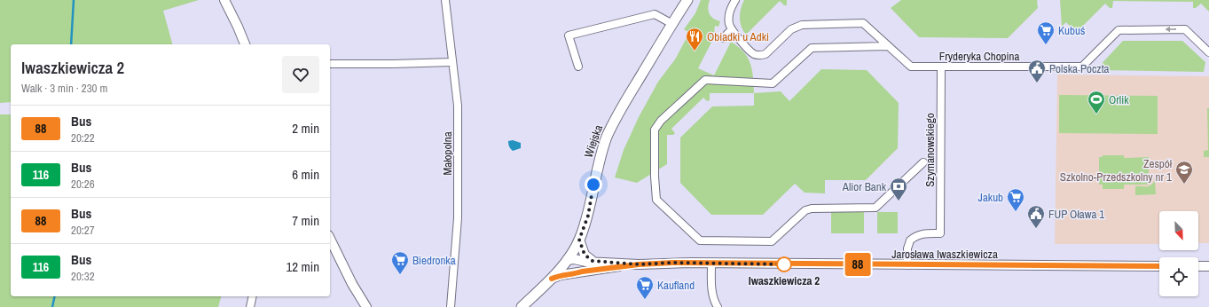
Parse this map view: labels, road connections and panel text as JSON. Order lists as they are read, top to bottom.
{
  "streets": {
    "main road": ["Wiejska"],
    "street": [
      "Fryderyka Chopina",
      "Szymanowskiego",
      "Małopolna",
      "Jarosława Iwaszkiewicza"
    ]
  },
  "crossings": [
    ["Fryderyka Chopina", "Szymanowskiego"],
    ["Wiejska", "Jarosława Iwaszkiewicza"],
    ["Szymanowskiego", "Jarosława Iwaszkiewicza"]
  ],
  "one_way": ["Fryderyka Chopina"],
  "places": {
    "supermarket": [
      "Kubuś",
      "Jakub",
      "Biedronka",
      "Kaufland"
    ],
    "restaurant": ["Obiadki u Adki"],
    "public building": ["Polska Poczta", "FUP Oława 1"],
    "sports": ["Orlik"],
    "school or university": ["Zespół Szkolno-Przedszkolny nr 1"],
    "bank": ["Alior Bank"],
    "other": ["Iwaszkiewicza 2"]
  },
  "lines": ["bus line 88"],
  "north": "bottom right",
  "page": {
    "on_map": "88",
    "heading": ["Iwaszkiewicza 2", "Walk · 3 min · 230 m"],
    "list": [
      {
        "mark": "88",
        "name": "Bus",
        "note": "20:22",
        "value": "2 min"
      },
      {
        "mark": "116",
        "name": "Bus",
        "note": "20:26",
        "value": "6 min"
      },
      {
        "mark": "88",
        "name": "Bus",
        "note": "20:27",
        "value": "7 min"
      },
      {
        "mark": "116",
        "name": "Bus",
        "note": "20:32",
        "value": "12 min"
      }
    ]
  }
}
